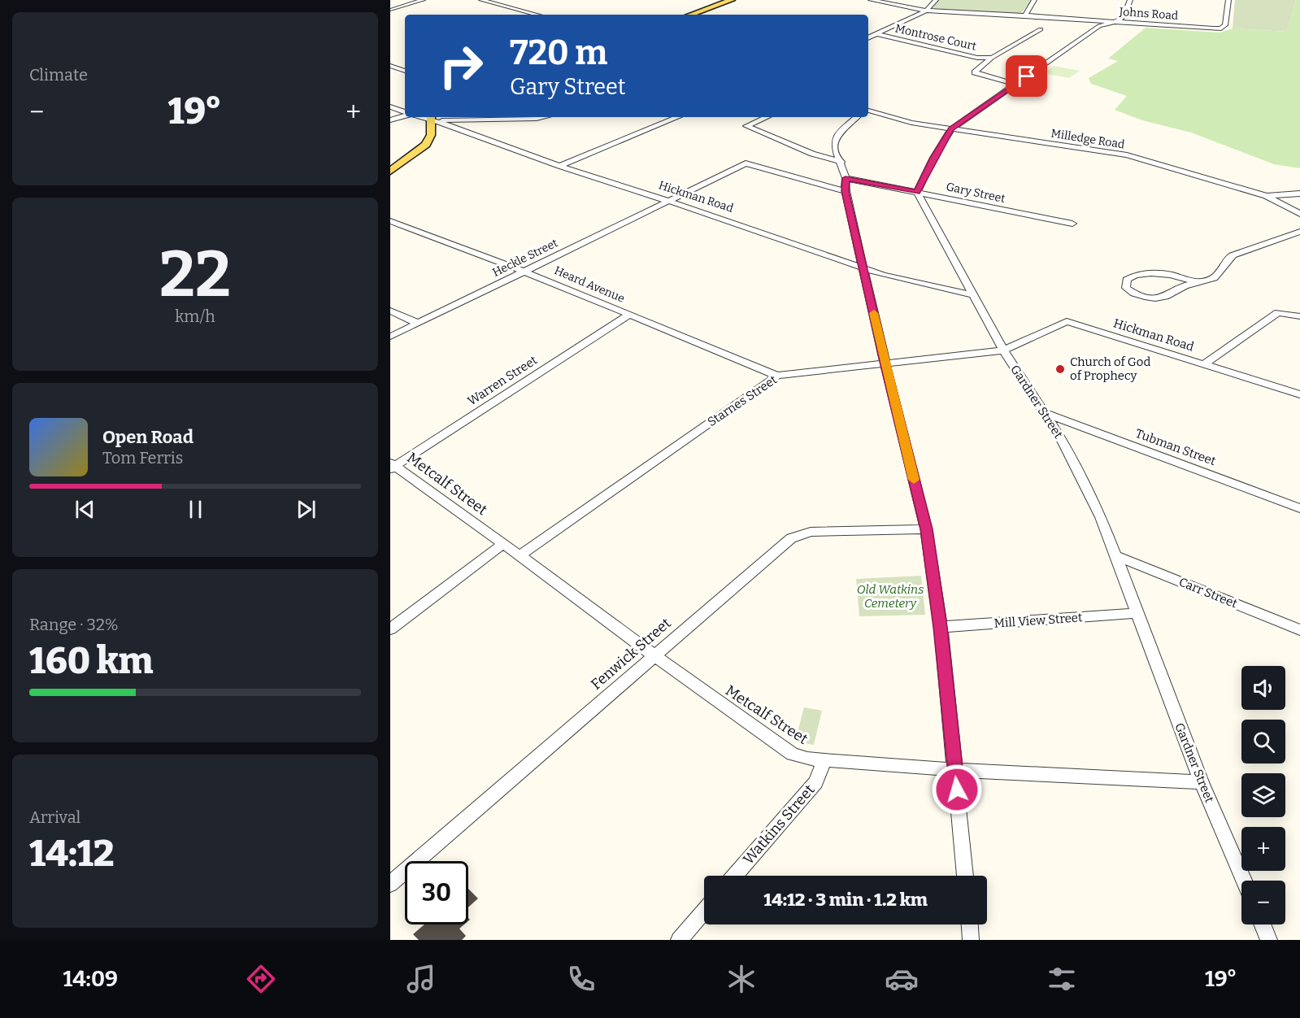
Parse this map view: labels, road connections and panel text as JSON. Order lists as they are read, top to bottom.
{
  "streets": {
    "street": [
      "Johns Road",
      "Montrose Court",
      "Milledge Road",
      "Gary Street",
      "Hickman Road",
      "Heckle Street",
      "Heard Avenue",
      "Warren Street",
      "Starnes Street",
      "Gardner Street",
      "Tubman Street",
      "Metcalf Street",
      "Carr Street",
      "Mill View Street",
      "Fenwick Street",
      "Watkins Street"
    ]
  },
  "crossings": [
    ["Gary Street", "Gardner Street"],
    ["Hickman Road", "Heckle Street"],
    ["Hickman Road", "Starnes Street"],
    ["Hickman Road", "Gardner Street"],
    ["Heckle Street", "Heard Avenue"],
    ["Heard Avenue", "Warren Street"],
    ["Heard Avenue", "Starnes Street"],
    ["Warren Street", "Metcalf Street"],
    ["Starnes Street", "Gardner Street"],
    ["Starnes Street", "Metcalf Street"],
    ["Gardner Street", "Tubman Street"],
    ["Gardner Street", "Metcalf Street"],
    ["Gardner Street", "Carr Street"],
    ["Gardner Street", "Mill View Street"],
    ["Metcalf Street", "Fenwick Street"],
    ["Metcalf Street", "Watkins Street"]
  ],
  "parks": ["Old Watkins Cemetery"],
  "places": ["Church of God of Prophecy"],
  "page": {
    "tile": [
      "Climate",
      ["22", "km/h"],
      ["Range · 32%", "160 km"],
      ["Arrival", "14:12"]
    ],
    "turn": ["720 m", "Gary Street"],
    "heat": ["−", "19°", "+"],
    "song": ["Open Road", "Tom Ferris"],
    "map_buttons": ["+", "−"],
    "limit": "30",
    "trip": "14:12 · 3 min · 1.2 km",
    "tabs": ["14:09", "19°"]
  }
}
